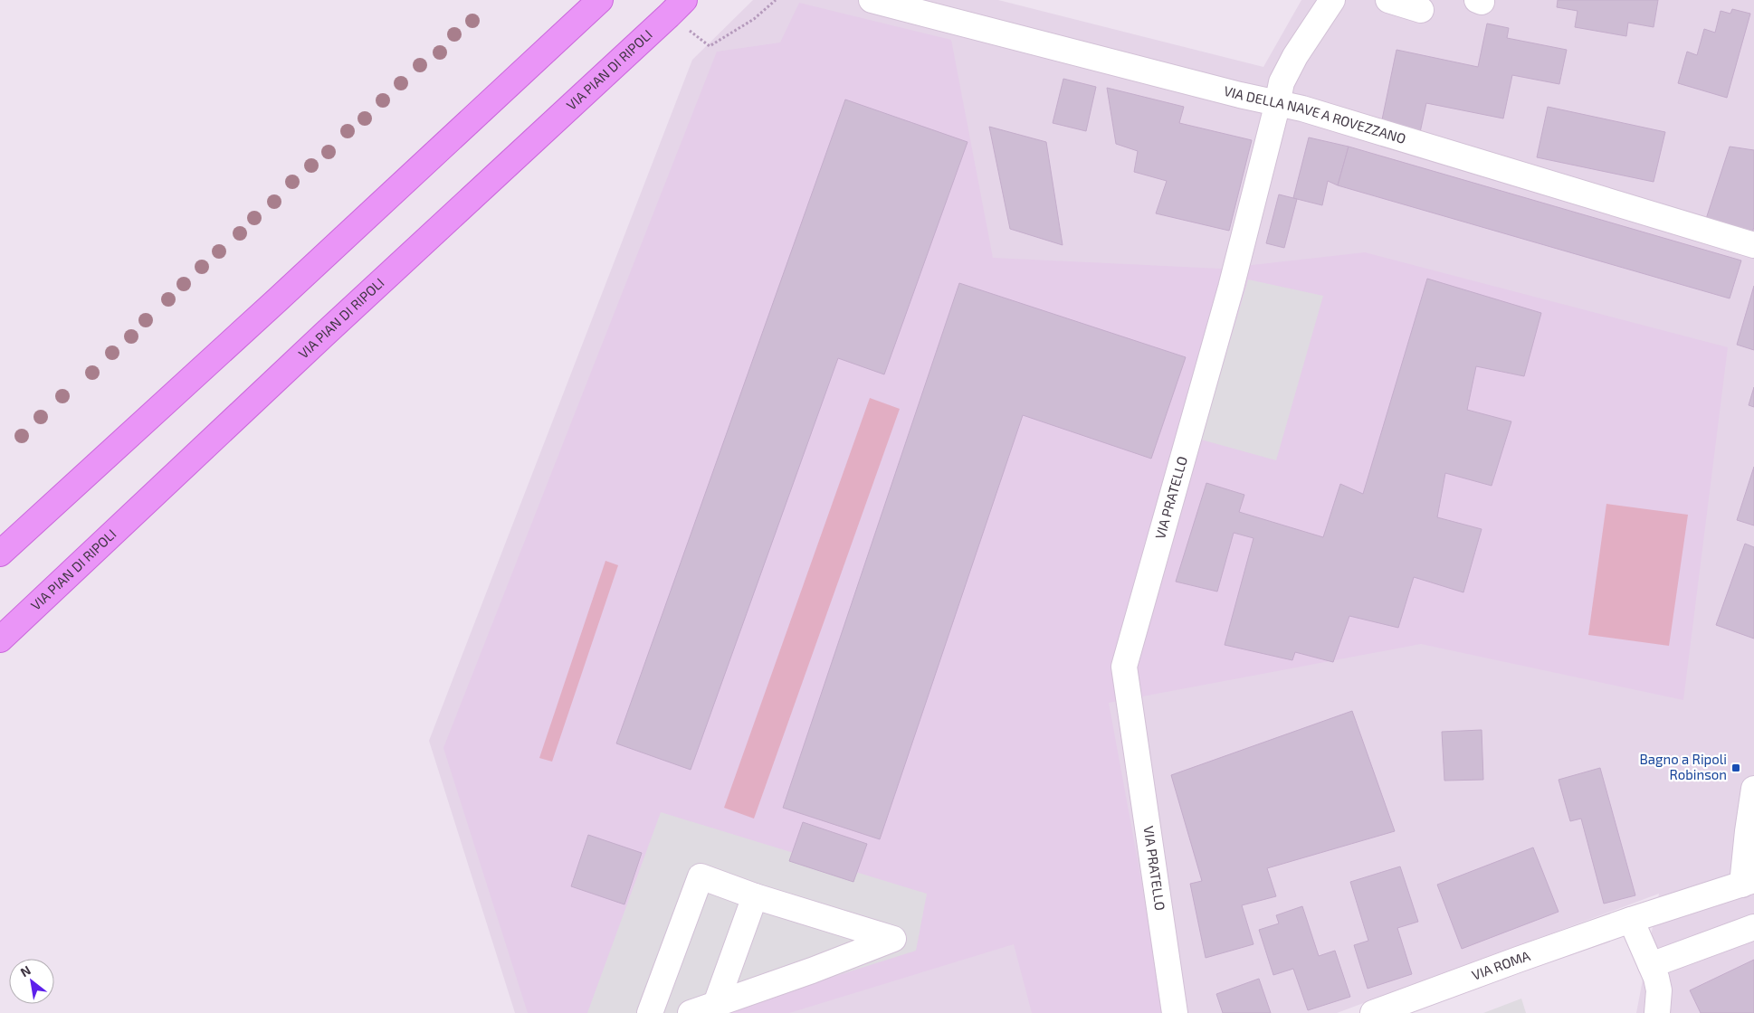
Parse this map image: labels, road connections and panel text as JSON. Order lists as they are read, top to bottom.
{
  "streets": {
    "main road": ["VIA PIAN DI RIPOLI"],
    "street": ["VIA DELLA NAVE A ROVEZZANO", "VIA PRATELLO", "VIA ROMA"]
  },
  "crossings": [
    ["VIA DELLA NAVE A ROVEZZANO", "VIA PRATELLO"]
  ],
  "places": {
    "transit": ["Bagno a Ripoli Robinson"]
  },
  "north": "top left"
}
